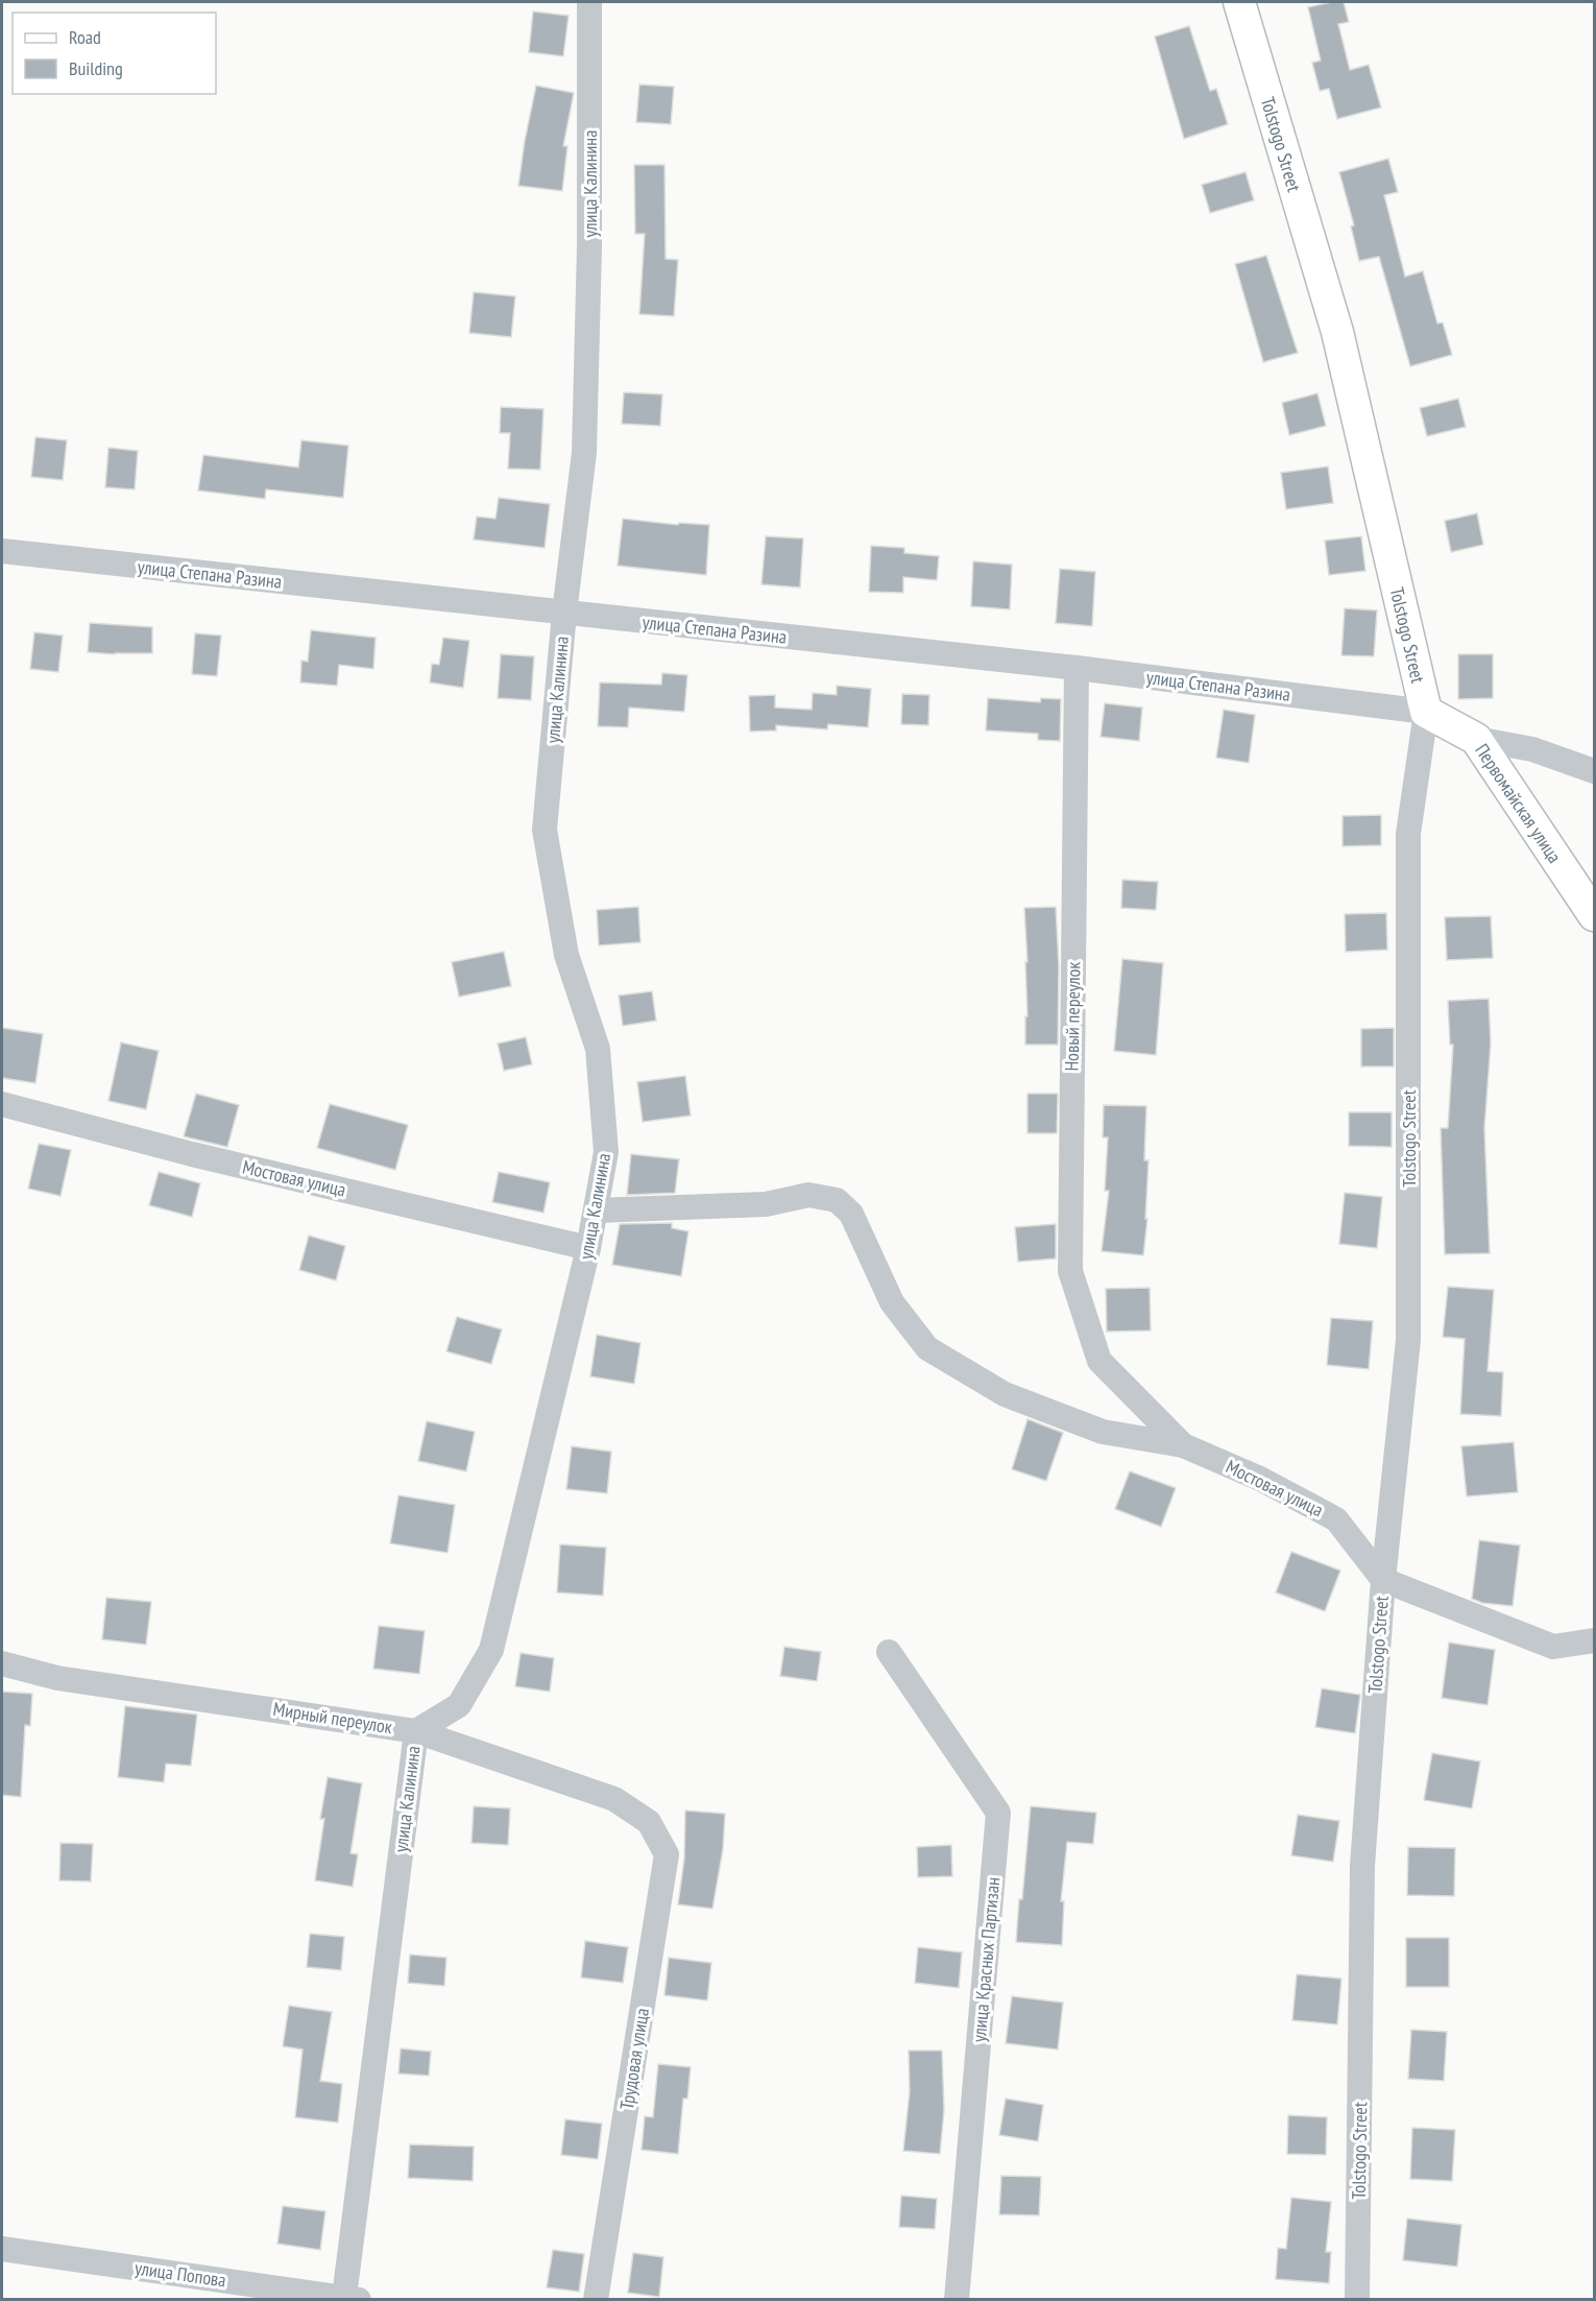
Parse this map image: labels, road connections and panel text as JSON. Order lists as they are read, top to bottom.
{
  "streets": {
    "main road": ["Tolstogo Street", "Первомайская улица"],
    "street": [
      "улица Калинина",
      "улица Степана Разина",
      "Новый переулок",
      "Мостовая улица",
      "Мирный переулок",
      "улица Красных Партизан",
      "Трудовая улица",
      "улица Попова"
    ]
  },
  "crossings": [
    ["Tolstogo Street", "улица Степана Разина"],
    ["Tolstogo Street", "Первомайская улица"],
    ["Tolstogo Street", "Мостовая улица"],
    ["улица Калинина", "улица Степана Разина"],
    ["улица Калинина", "Мостовая улица"],
    ["улица Калинина", "Мирный переулок"],
    ["улица Калинина", "улица Попова"],
    ["улица Степана Разина", "Первомайская улица"],
    ["улица Степана Разина", "Новый переулок"],
    ["Новый переулок", "Мостовая улица"],
    ["Мирный переулок", "Трудовая улица"]
  ],
  "legend": ["Road", "Building"]
}
